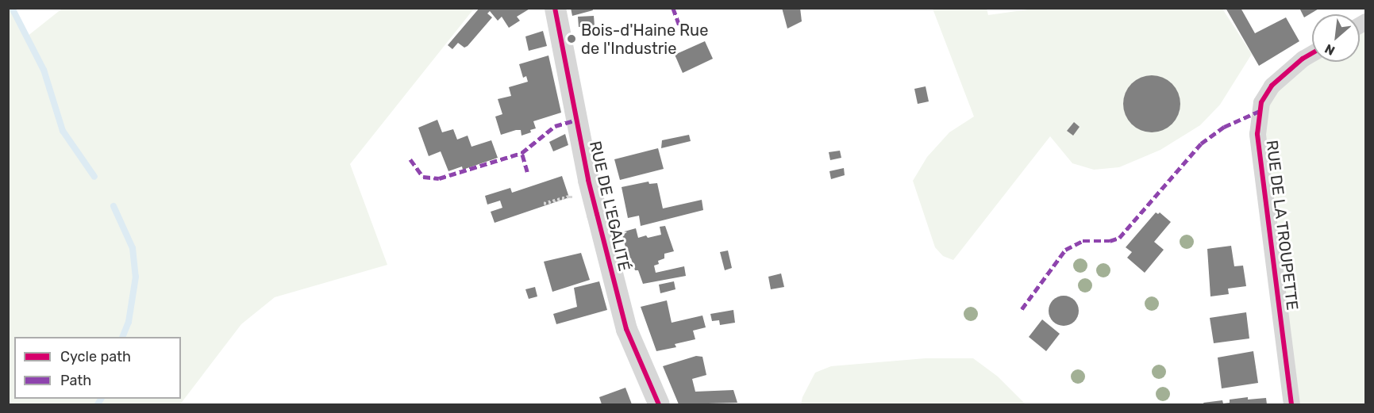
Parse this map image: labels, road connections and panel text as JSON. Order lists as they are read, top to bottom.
{
  "streets": {
    "street": ["RUE DE L'EGALITÉ", "RUE DE LA TROUPETTE"]
  },
  "places": ["Bois-d'Haine Rue de l'Industrie"],
  "legend": ["Cycle path", "Path"],
  "north": "bottom left"
}
